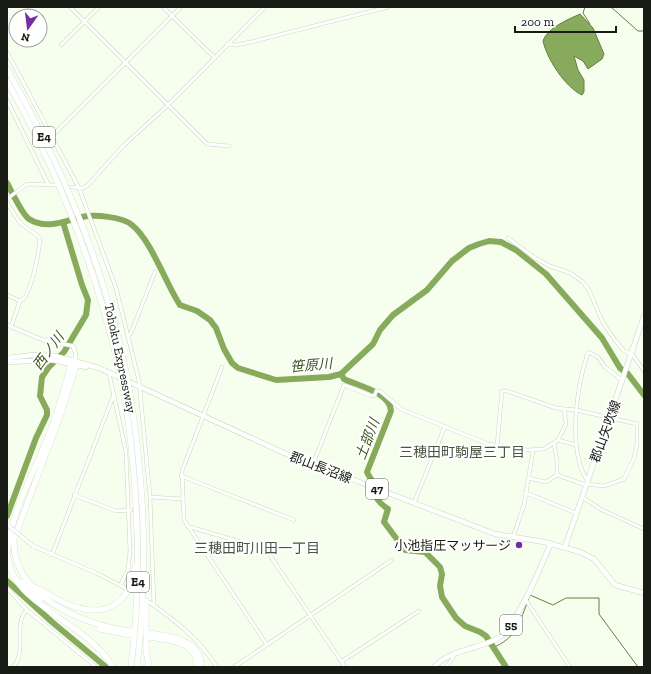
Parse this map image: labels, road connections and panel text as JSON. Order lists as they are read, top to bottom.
{
  "streets": {
    "highway": ["E4", "Tohoku Expressway"],
    "main road": [
      "郡山矢吹線",
      "郡山長沼線",
      "47",
      "55"
    ]
  },
  "crossings": [
    ["郡山矢吹線", "郡山長沼線"],
    ["郡山長沼線", "55"]
  ],
  "districts": ["三穂田町駒屋三丁目", "三穂田町川田一丁目"],
  "water": ["西ノ川", "笹原川", "土部川"],
  "places": ["小池指圧マッサージ"],
  "scale_bar": "200 m",
  "north": "bottom"
}
